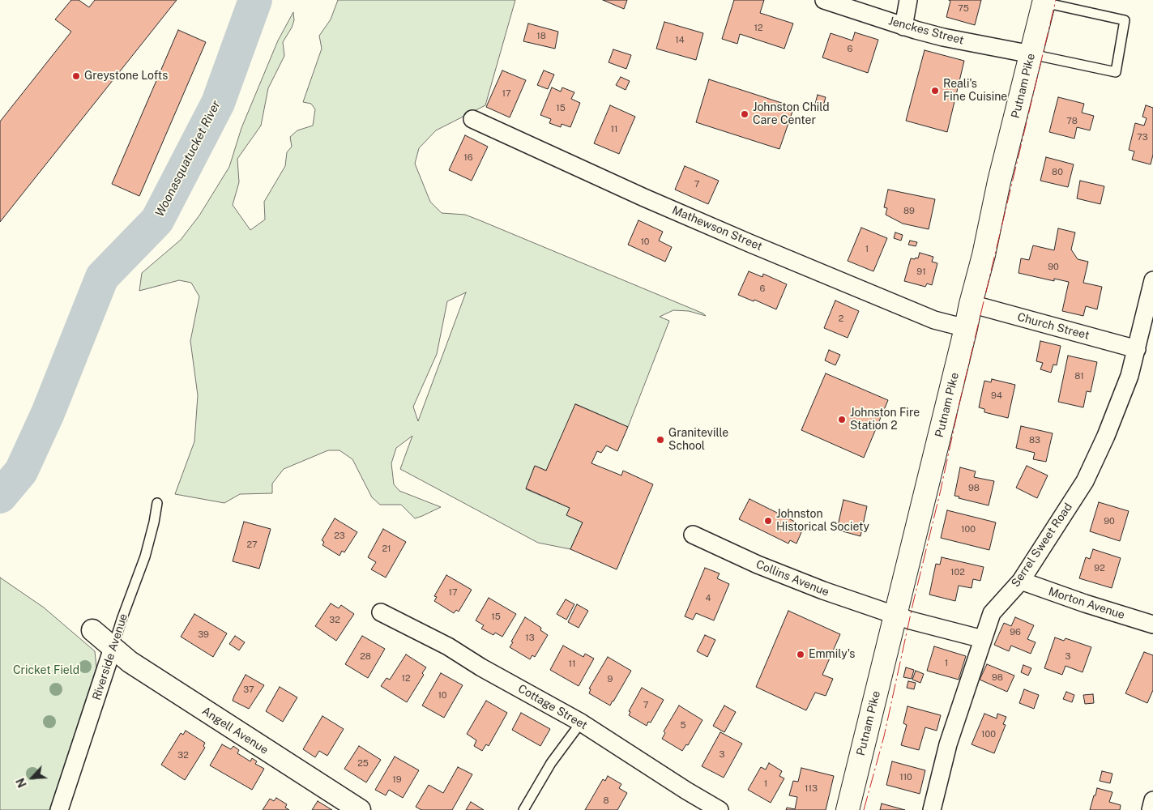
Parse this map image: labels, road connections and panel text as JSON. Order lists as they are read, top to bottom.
{
  "streets": {
    "main road": ["Putnam Pike"],
    "street": [
      "Jenckes Street",
      "Mathewson Street",
      "Church Street",
      "Serrel Sweet Road",
      "Collins Avenue",
      "Morton Avenue",
      "Riverside Avenue",
      "Cottage Street",
      "Angell Avenue"
    ]
  },
  "crossings": [
    ["Jenckes Street", "Putnam Pike"],
    ["Putnam Pike", "Mathewson Street"],
    ["Putnam Pike", "Church Street"],
    ["Putnam Pike", "Collins Avenue"],
    ["Church Street", "Serrel Sweet Road"],
    ["Serrel Sweet Road", "Morton Avenue"],
    ["Riverside Avenue", "Angell Avenue"]
  ],
  "water": ["Woonasquatucket River"],
  "parks": ["Cricket Field"],
  "places": [
    "Greystone Lofts",
    "Reali's Fine Cuisine",
    "Johnston Child Care Center",
    "Johnston Fire Station 2",
    "Graniteville School",
    "Johnston Historical Society",
    "Emmily's"
  ],
  "house_numbers": [
    "75",
    "12",
    "18",
    "14",
    "6",
    "17",
    "15",
    "78",
    "11",
    "73",
    "16",
    "80",
    "7",
    "89",
    "10",
    "1",
    "90",
    "91",
    "6",
    "2",
    "81",
    "94",
    "83",
    "98",
    "90",
    "100",
    "23",
    "27",
    "21",
    "92",
    "102",
    "17",
    "4",
    "15",
    "32",
    "96",
    "39",
    "13",
    "28",
    "3",
    "1",
    "11",
    "98",
    "12",
    "9",
    "37",
    "10",
    "7",
    "5",
    "100",
    "3",
    "32",
    "25",
    "110",
    "19",
    "1",
    "113",
    "8"
  ],
  "north": "bottom left"
}
